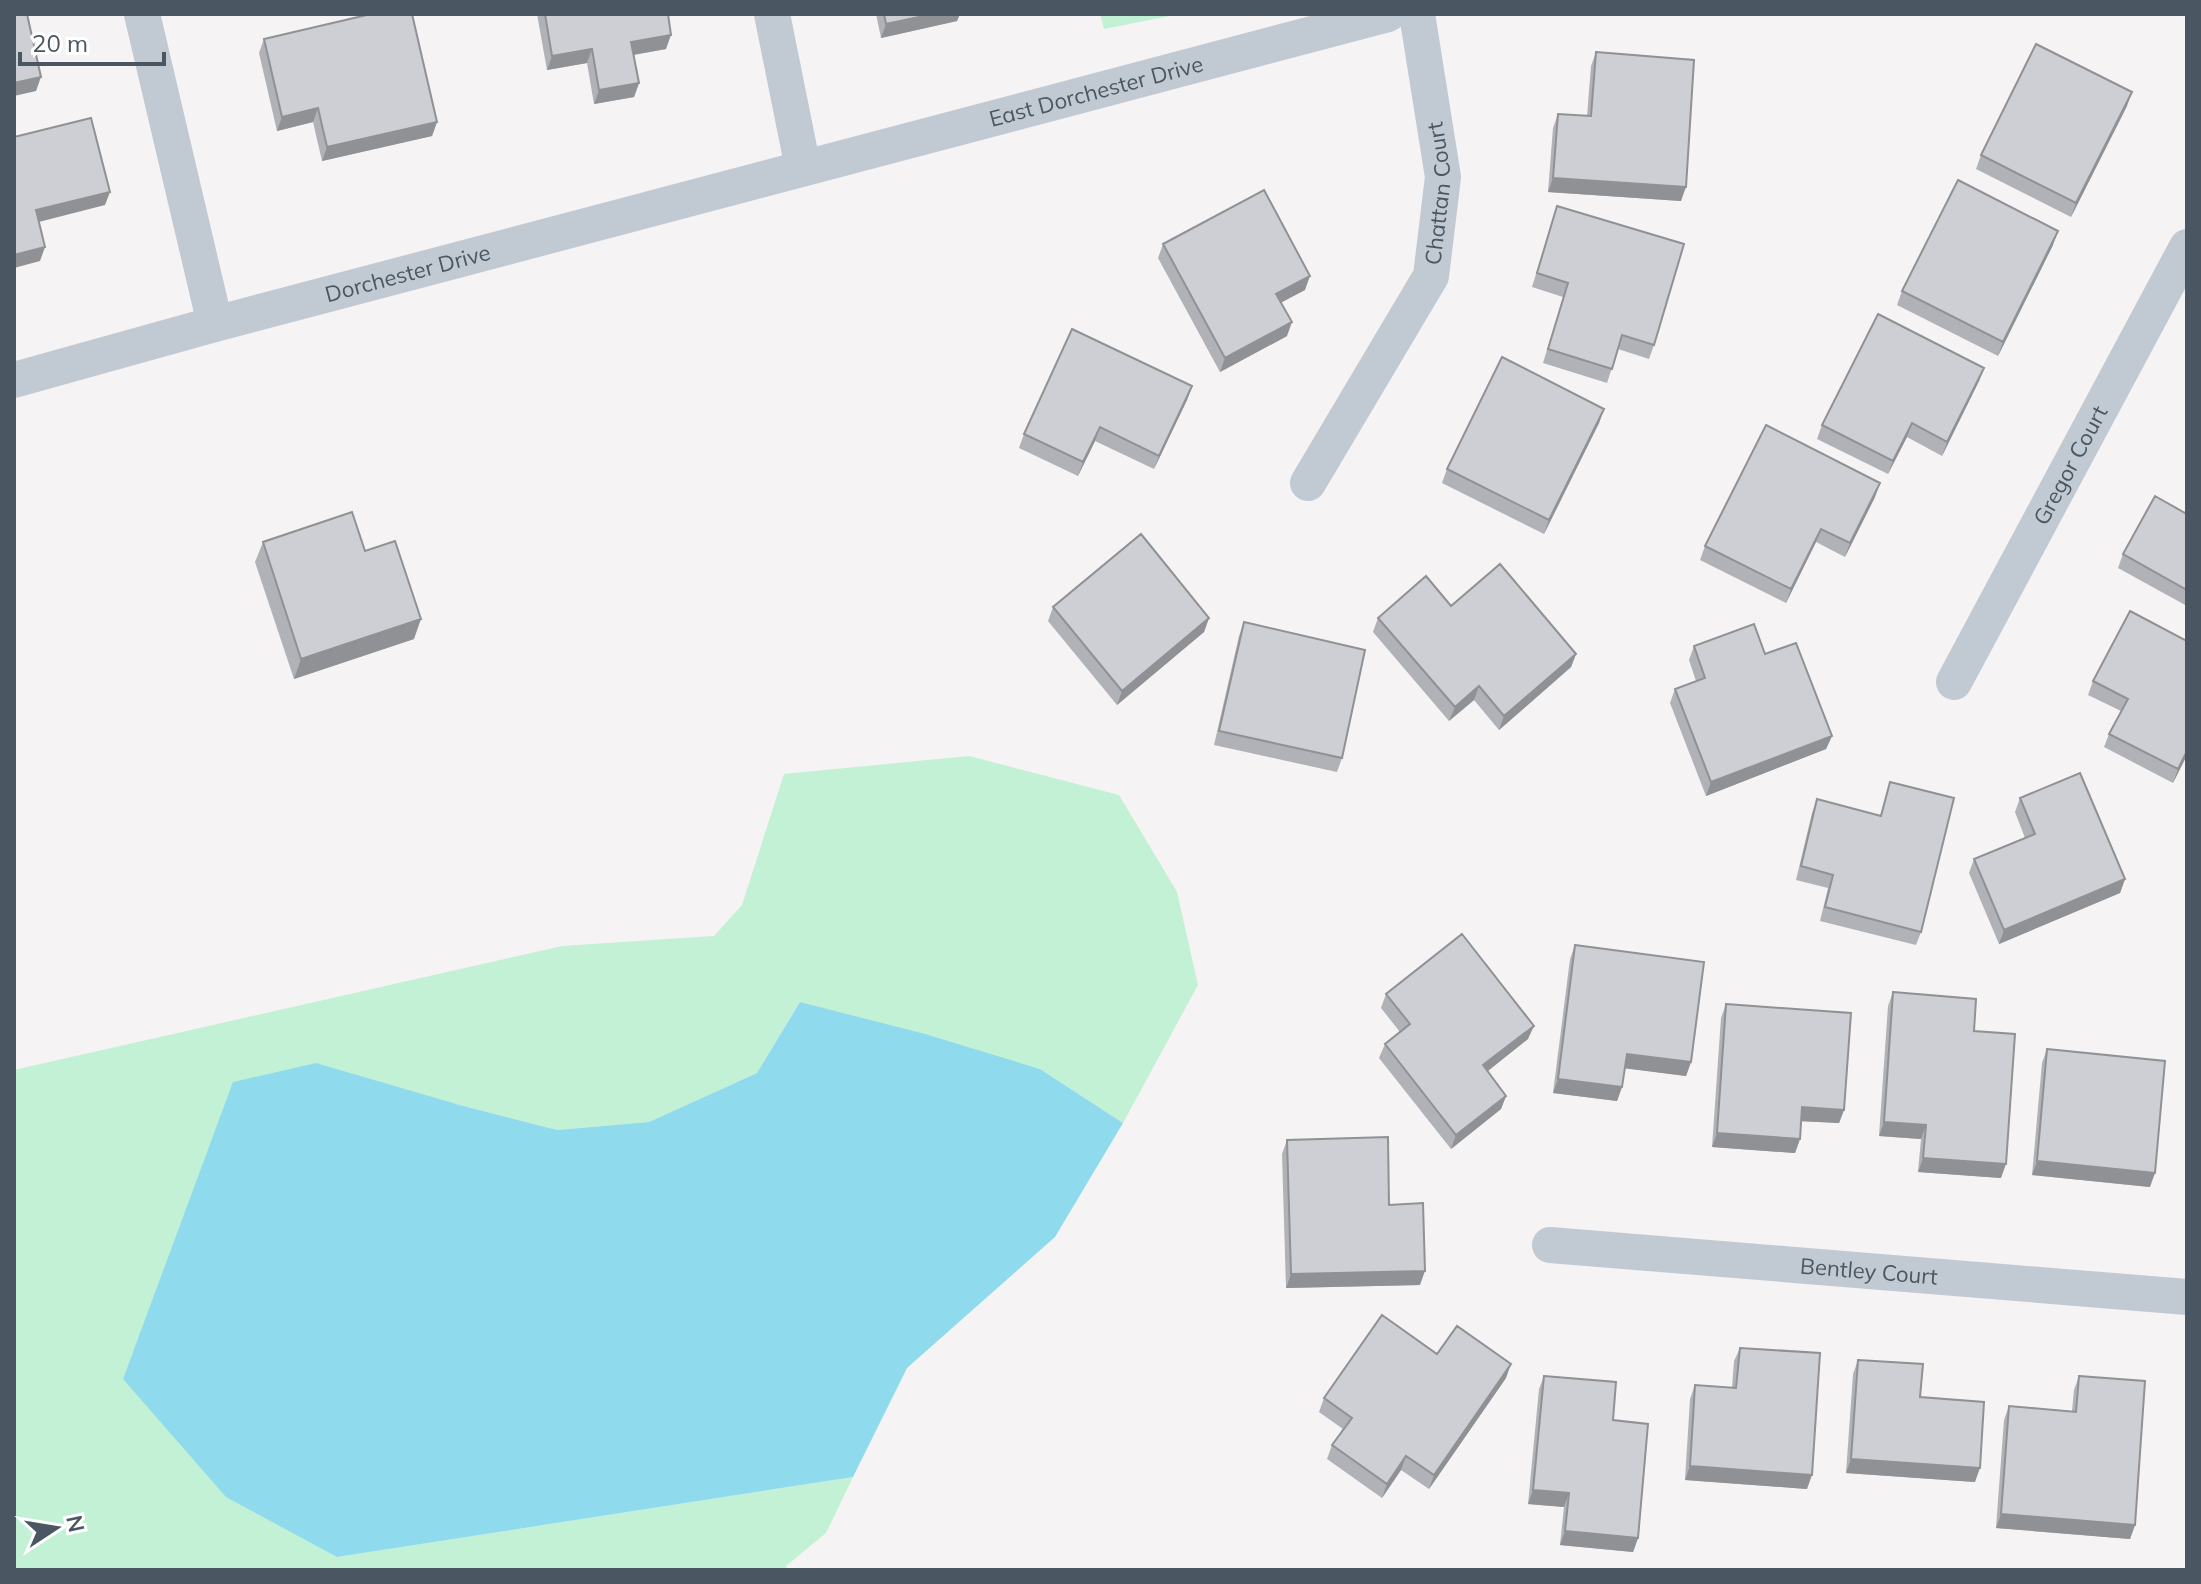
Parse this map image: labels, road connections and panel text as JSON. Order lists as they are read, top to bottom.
{
  "streets": {
    "street": [
      "East Dorchester Drive",
      "Chattan Court",
      "Dorchester Drive",
      "Gregor Court",
      "Bentley Court"
    ]
  },
  "crossings": [
    ["East Dorchester Drive", "Dorchester Drive"]
  ],
  "scale_bar": "20 m",
  "north": "right"
}
